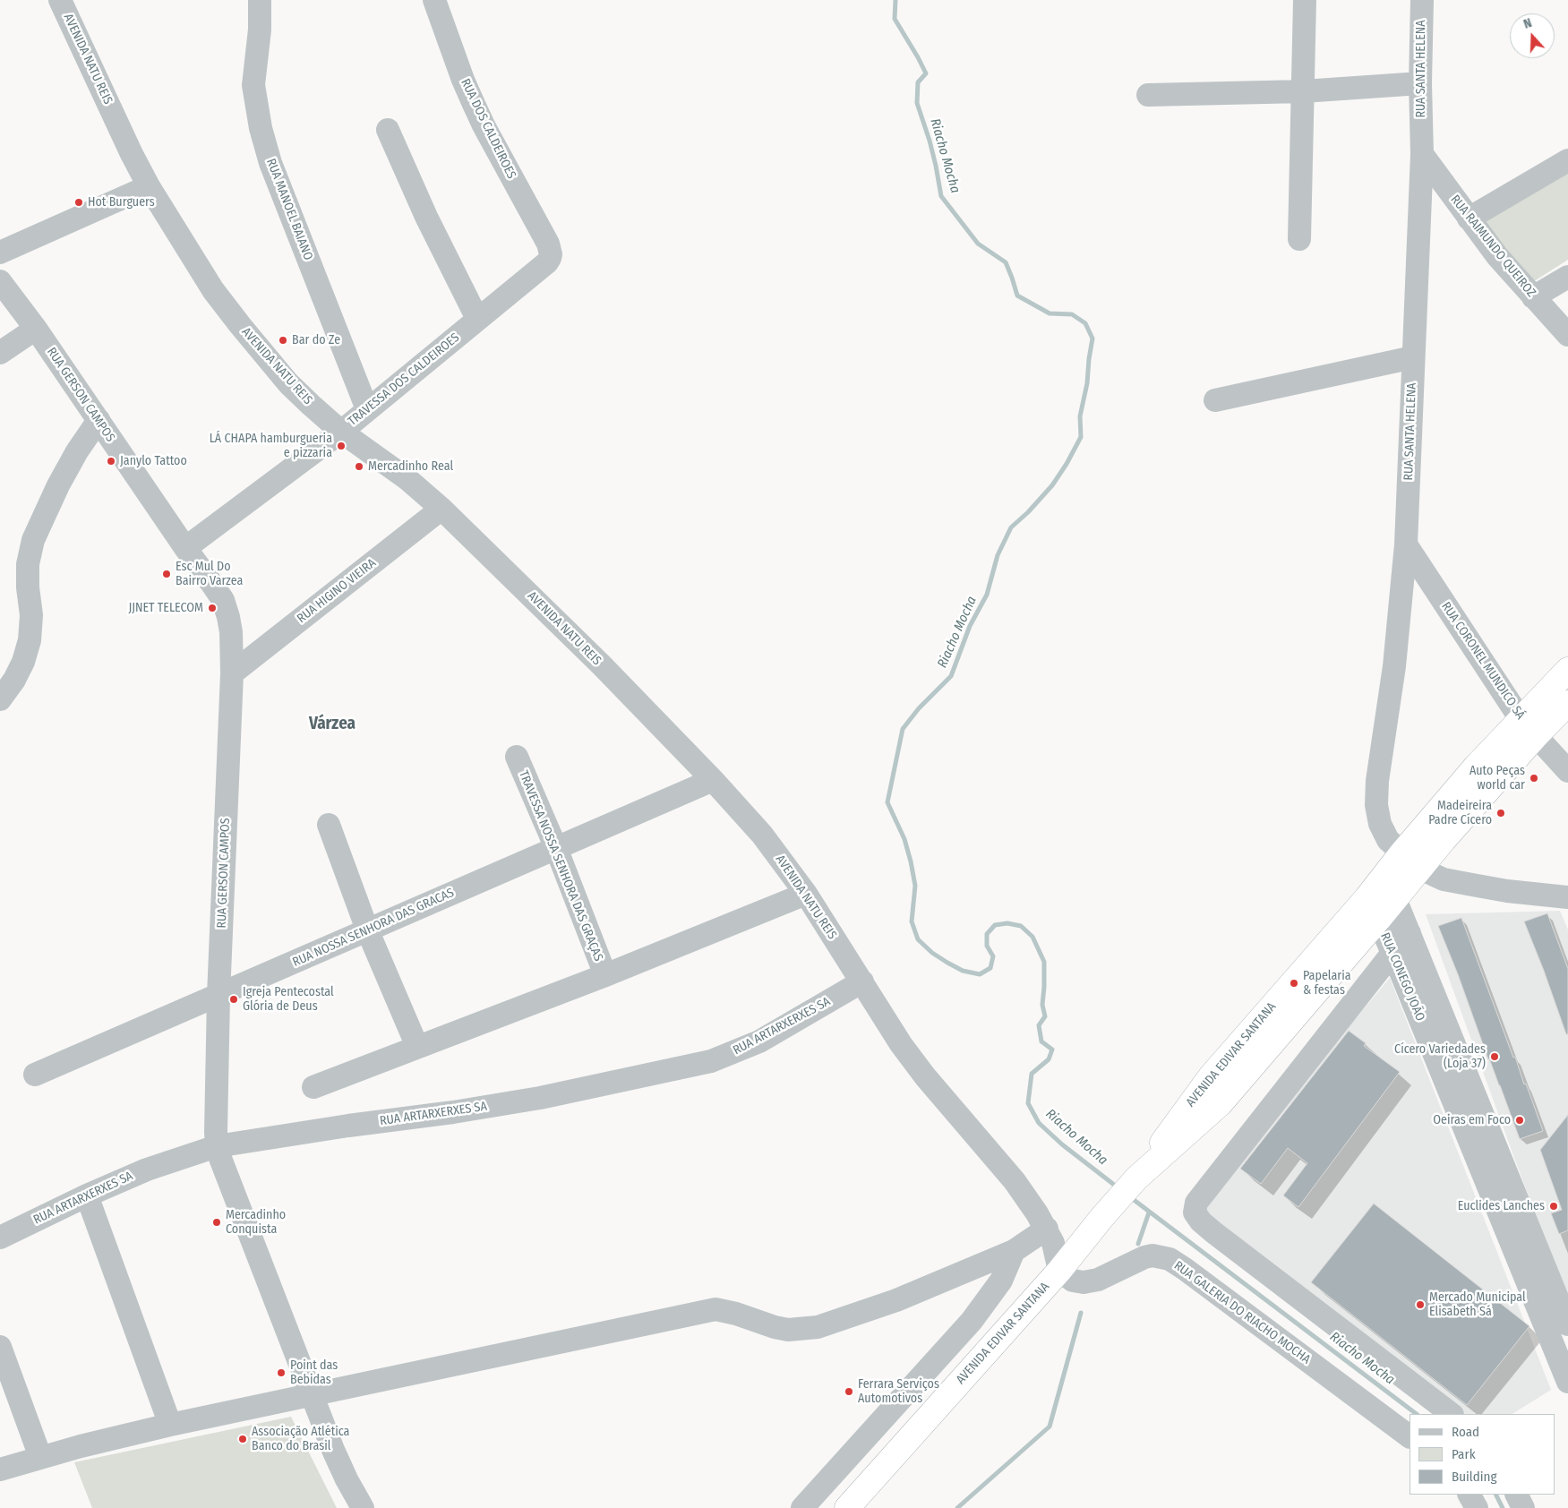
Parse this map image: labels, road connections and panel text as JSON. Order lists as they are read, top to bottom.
{
  "streets": {
    "highway": ["AVENIDA EDIVAR SANTANA"],
    "street": [
      "AVENIDA NATU REIS",
      "RUA SANTA HELENA",
      "RUA DOS CALDEIROES",
      "RUA MANOEL BAIANO",
      "RUA RAIMUNDO QUEIROZ",
      "TRAVESSA DOS CALDEIROES",
      "RUA GERSON CAMPOS",
      "RUA HIGINO VIEIRA",
      "RUA CORONEL MUNDICO SÁ",
      "TRAVESSA NOSSA SENHORA DAS GRAÇAS",
      "RUA NOSSA SENHORA DAS GRACAS",
      "RUA CONEGO JOÃO",
      "RUA ARTARXERXES SA",
      "RUA GALERIA DO RIACHO MOCHA"
    ]
  },
  "crossings": [
    ["AVENIDA NATU REIS", "TRAVESSA DOS CALDEIROES"],
    ["AVENIDA NATU REIS", "RUA HIGINO VIEIRA"],
    ["AVENIDA NATU REIS", "RUA NOSSA SENHORA DAS GRACAS"],
    ["AVENIDA NATU REIS", "RUA ARTARXERXES SA"],
    ["AVENIDA NATU REIS", "AVENIDA EDIVAR SANTANA"],
    ["AVENIDA NATU REIS", "RUA GALERIA DO RIACHO MOCHA"],
    ["RUA SANTA HELENA", "RUA RAIMUNDO QUEIROZ"],
    ["RUA SANTA HELENA", "RUA CORONEL MUNDICO SÁ"],
    ["RUA SANTA HELENA", "AVENIDA EDIVAR SANTANA"],
    ["RUA DOS CALDEIROES", "TRAVESSA DOS CALDEIROES"],
    ["RUA MANOEL BAIANO", "TRAVESSA DOS CALDEIROES"],
    ["TRAVESSA DOS CALDEIROES", "RUA GERSON CAMPOS"],
    ["RUA GERSON CAMPOS", "RUA HIGINO VIEIRA"],
    ["RUA GERSON CAMPOS", "RUA NOSSA SENHORA DAS GRACAS"],
    ["RUA GERSON CAMPOS", "RUA ARTARXERXES SA"],
    ["RUA CORONEL MUNDICO SÁ", "AVENIDA EDIVAR SANTANA"],
    ["TRAVESSA NOSSA SENHORA DAS GRAÇAS", "RUA NOSSA SENHORA DAS GRACAS"],
    ["RUA CONEGO JOÃO", "AVENIDA EDIVAR SANTANA"],
    ["AVENIDA EDIVAR SANTANA", "RUA GALERIA DO RIACHO MOCHA"]
  ],
  "districts": ["Várzea"],
  "water": ["Riacho Mocha"],
  "places": [
    "Hot Burguers",
    "Bar do Ze",
    "LÁ CHAPA hamburgueria e pizzaria",
    "Janylo Tattoo",
    "Mercadinho Real",
    "Esc Mul Do Bairro Varzea",
    "JJNET TELECOM",
    "Auto Peças world car",
    "Madeireira Padre Cícero",
    "Papelaria & festas",
    "Igreja Pentecostal Glória de Deus",
    "Cícero Variedades (Loja 37)",
    "Oeiras em Foco",
    "Euclides Lanches",
    "Mercadinho Conquista",
    "Mercado Municipal Elisabeth Sá",
    "Point das Bebidas",
    "Ferrara Serviços Automotivos",
    "Associação Atlética Banco do Brasil"
  ],
  "legend": ["Road", "Park", "Building"],
  "north": "top"
}
